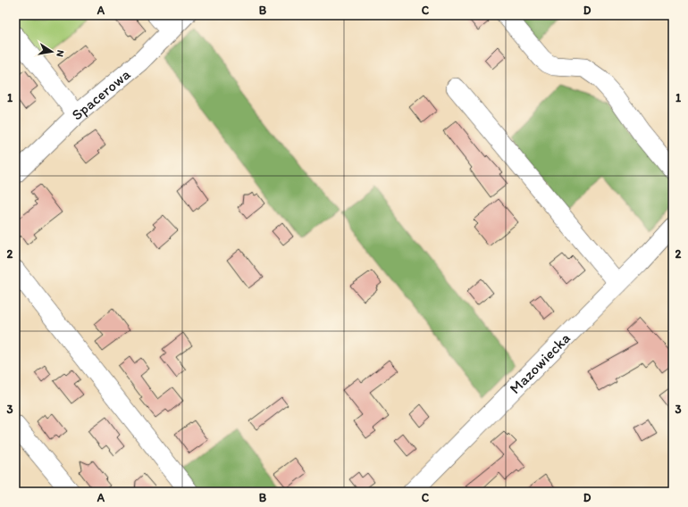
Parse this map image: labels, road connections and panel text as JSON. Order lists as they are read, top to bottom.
{
  "streets": {
    "street": ["Spacerowa", "Mazowiecka"]
  },
  "north": "right",
  "grid": {
    "columns": [
      "A",
      "B",
      "C",
      "D"
    ],
    "rows": ["1", "2", "3"]
  }
}
